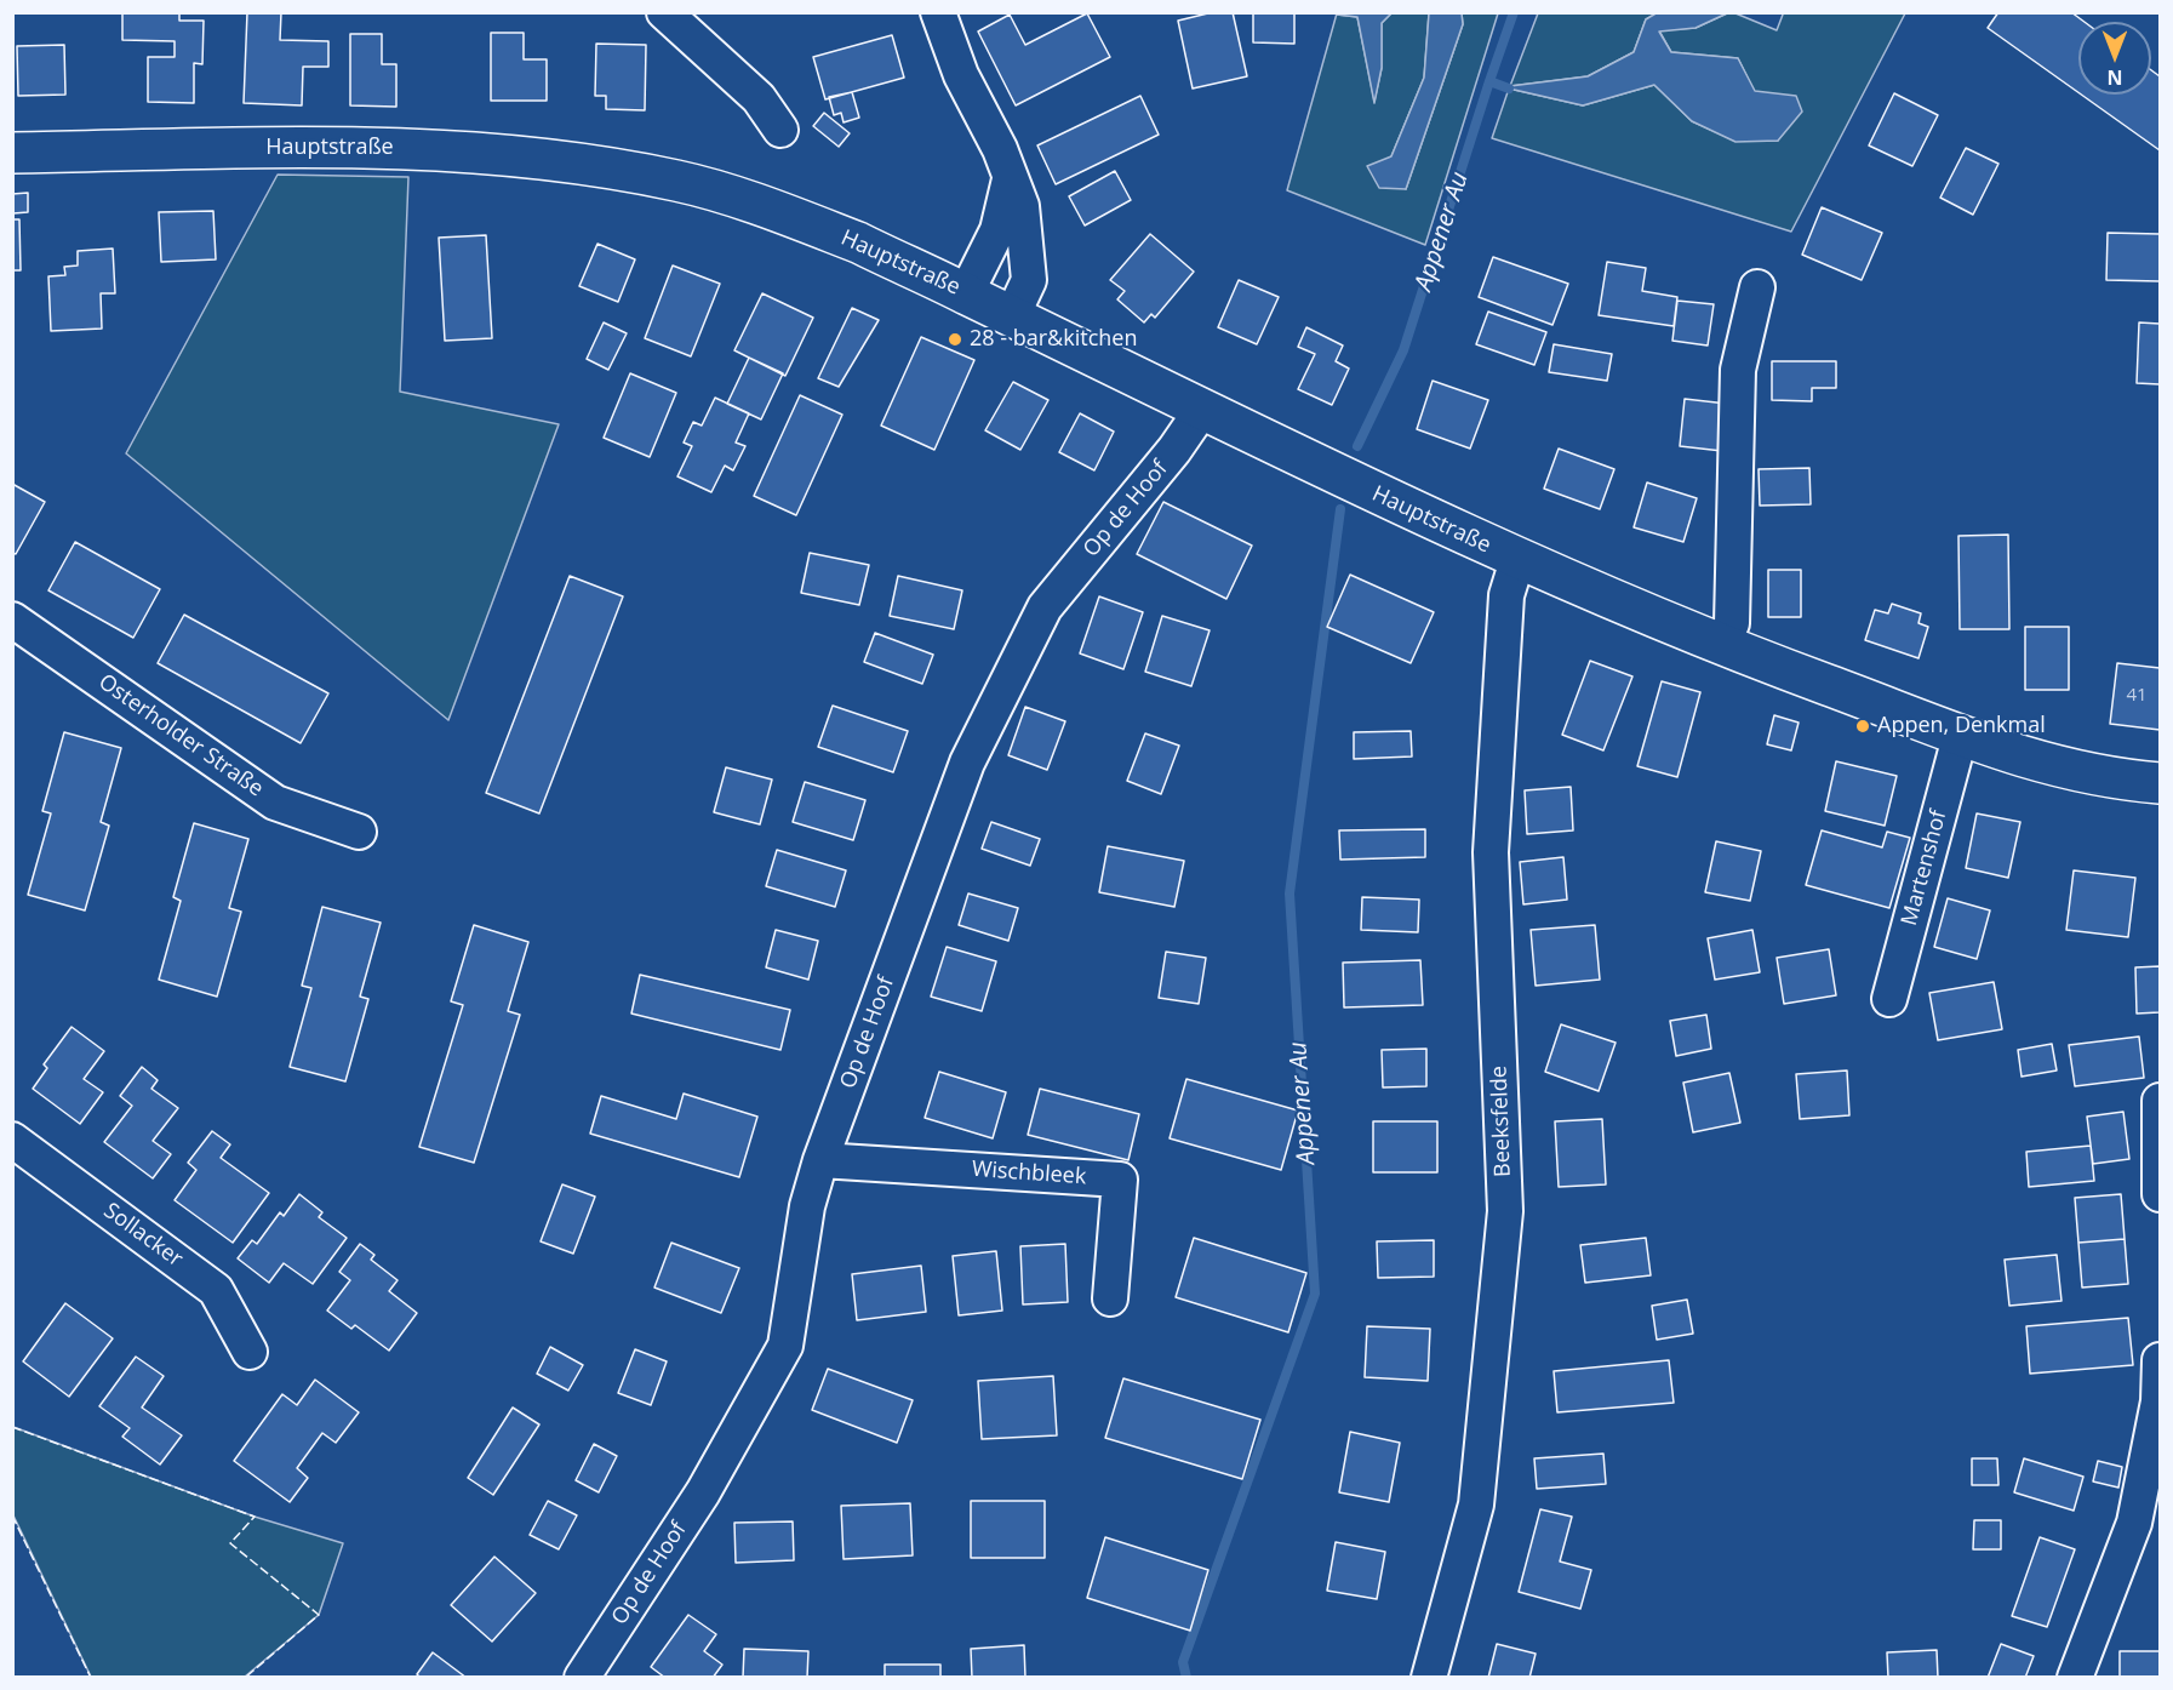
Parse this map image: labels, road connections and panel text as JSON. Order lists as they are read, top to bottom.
{
  "streets": {
    "main road": ["Hauptstraße"],
    "street": [
      "Op de Hoof",
      "Osterholder Straße",
      "Martenshof",
      "Beeksfelde",
      "Wischbleek",
      "Sollacker"
    ]
  },
  "crossings": [
    ["Hauptstraße", "Op de Hoof"],
    ["Hauptstraße", "Martenshof"],
    ["Hauptstraße", "Beeksfelde"],
    ["Op de Hoof", "Wischbleek"]
  ],
  "water": ["Appener Au"],
  "places": ["28 - bar&kitchen", "Appen, Denkmal"],
  "house_numbers": ["41"],
  "north": "bottom"
}
